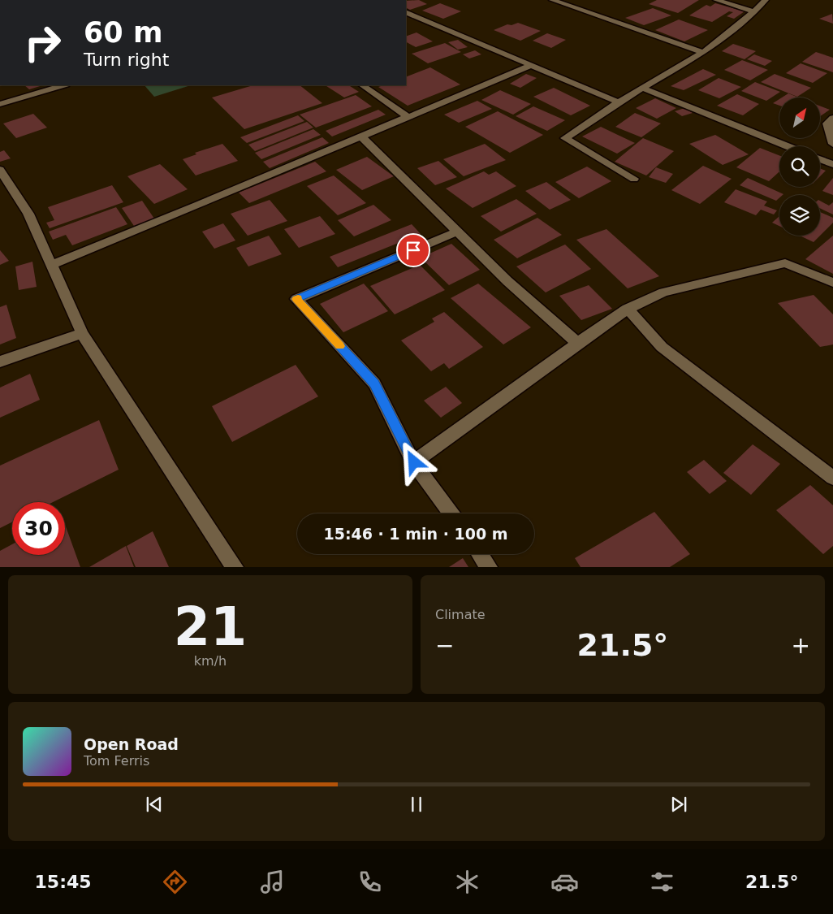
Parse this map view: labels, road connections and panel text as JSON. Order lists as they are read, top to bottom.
{
  "north": "top right",
  "page": {
    "turn": ["60 m", "Turn right"],
    "limit": "30",
    "trip": "15:46 · 1 min · 100 m",
    "tile": [
      ["21", "km/h"],
      "Climate"
    ],
    "heat": ["−", "21.5°", "+"],
    "song": ["Open Road", "Tom Ferris"],
    "tabs": ["15:45", "21.5°"]
  }
}
